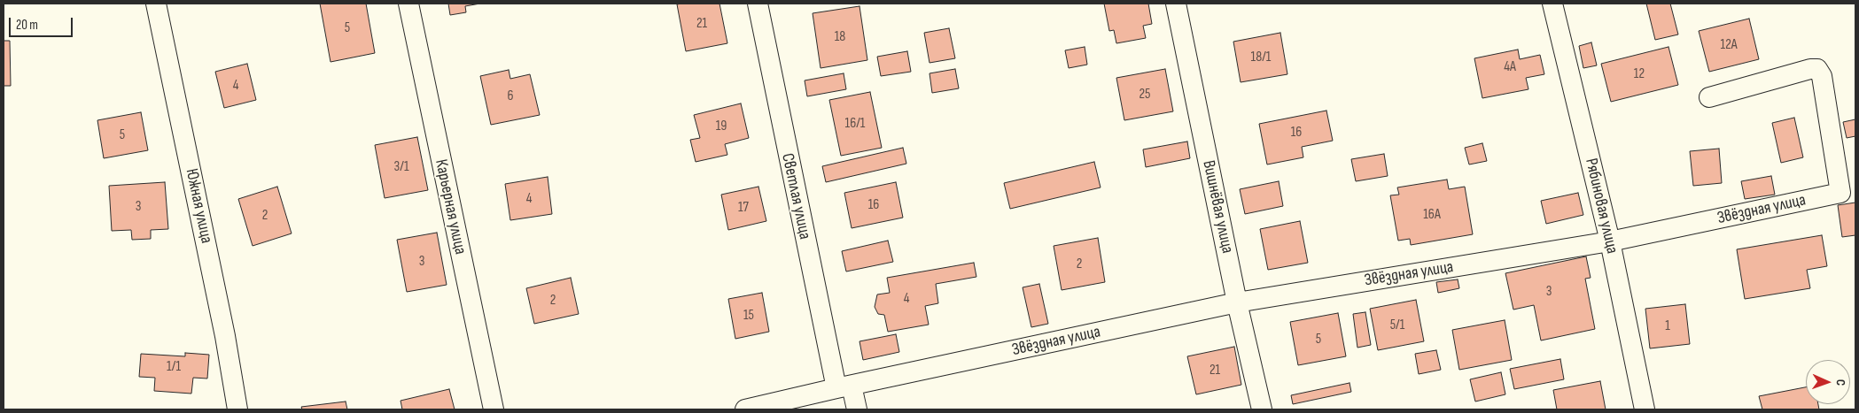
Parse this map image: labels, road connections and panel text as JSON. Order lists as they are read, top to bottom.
{
  "streets": {
    "street": [
      "Светлая улица",
      "Южная улица",
      "Рябиновая улица",
      "Карьерная улица",
      "Вишнёвая улица",
      "Звёздная улица"
    ]
  },
  "crossings": [
    ["Светлая улица", "Звёздная улица"],
    ["Рябиновая улица", "Звёздная улица"],
    ["Вишнёвая улица", "Звёздная улица"]
  ],
  "house_numbers": [
    "21",
    "5",
    "18",
    "12А",
    "18/1",
    "4А",
    "12",
    "4",
    "25",
    "6",
    "16/1",
    "19",
    "16",
    "5",
    "3/1",
    "4",
    "16",
    "3",
    "17",
    "16А",
    "2",
    "3",
    "2",
    "3",
    "4",
    "2",
    "15",
    "5/1",
    "1",
    "5",
    "1/1",
    "21"
  ],
  "scale_bar": "20 m",
  "north": "right"
}
